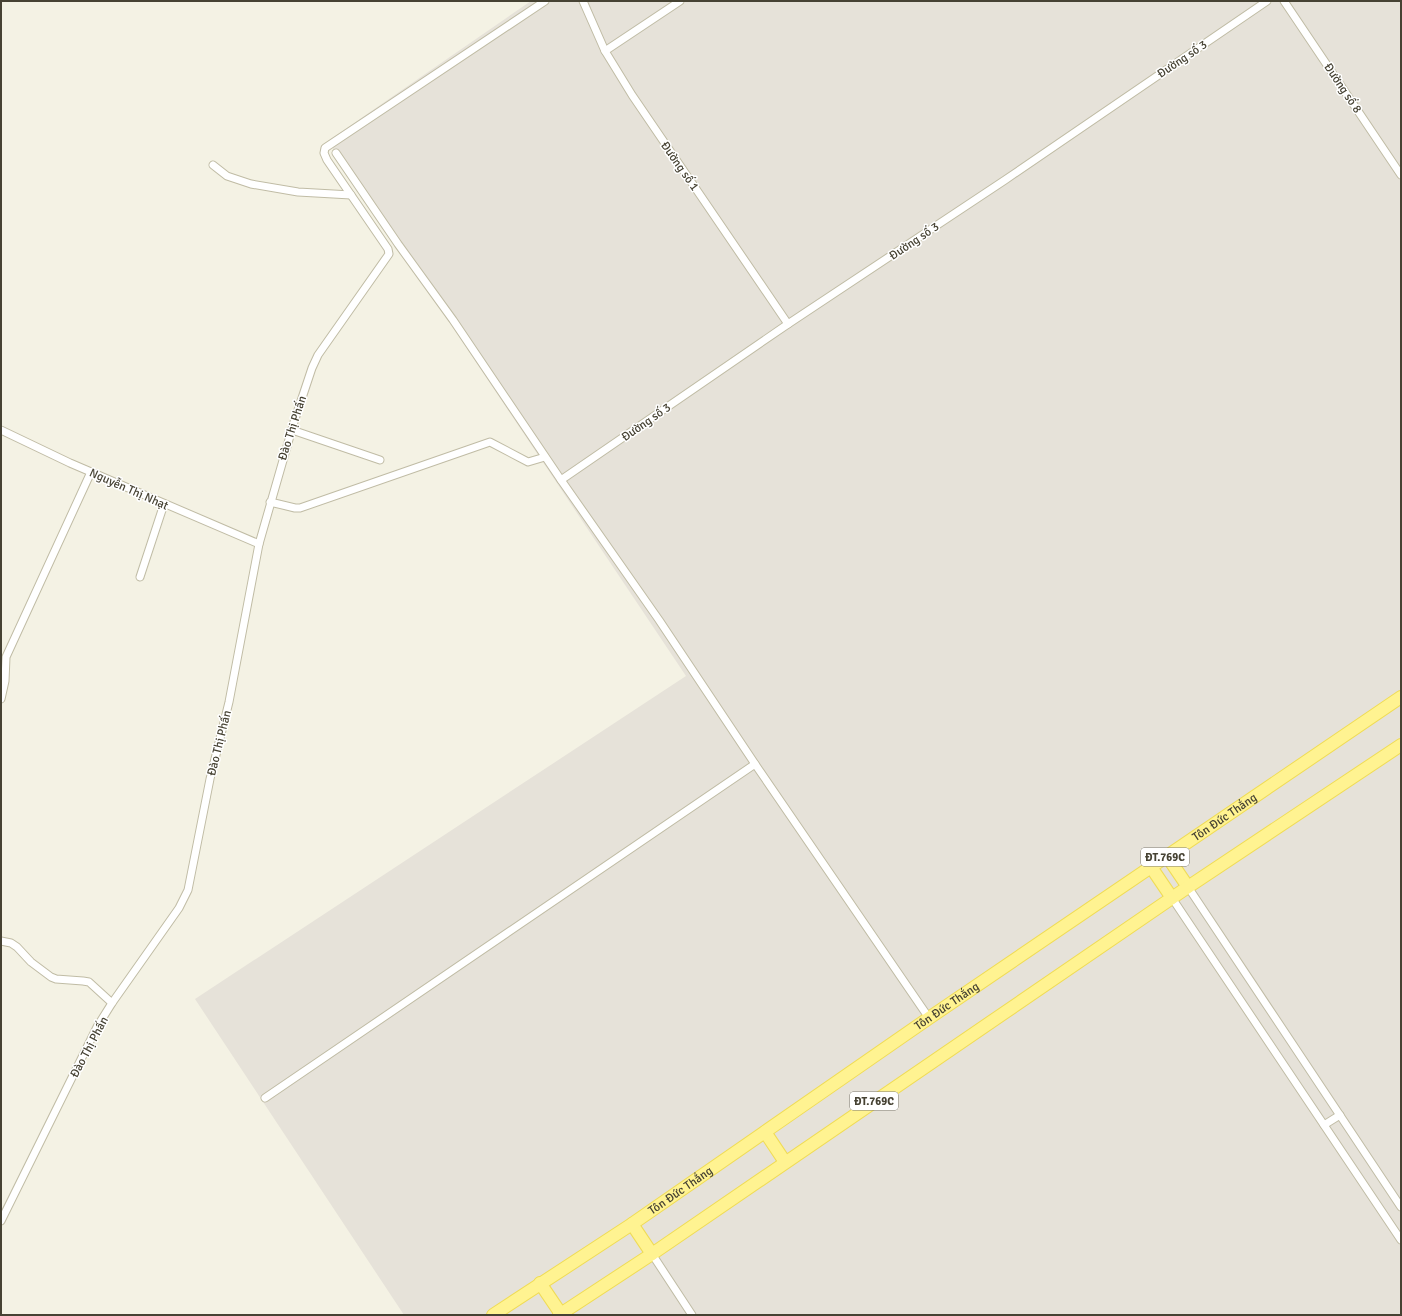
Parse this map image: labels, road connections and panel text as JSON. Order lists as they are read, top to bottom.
{
  "streets": {
    "main road": ["Tôn Đức Thắng", "ĐT.769C"],
    "street": [
      "Đường số 3",
      "Đường số 8",
      "Đường số 1",
      "Đào Thị Phấn",
      "Nguyễn Thị Nhạt"
    ]
  },
  "crossings": [
    ["Đường số 3", "Đường số 1"],
    ["Đào Thị Phấn", "Nguyễn Thị Nhạt"]
  ]
}
